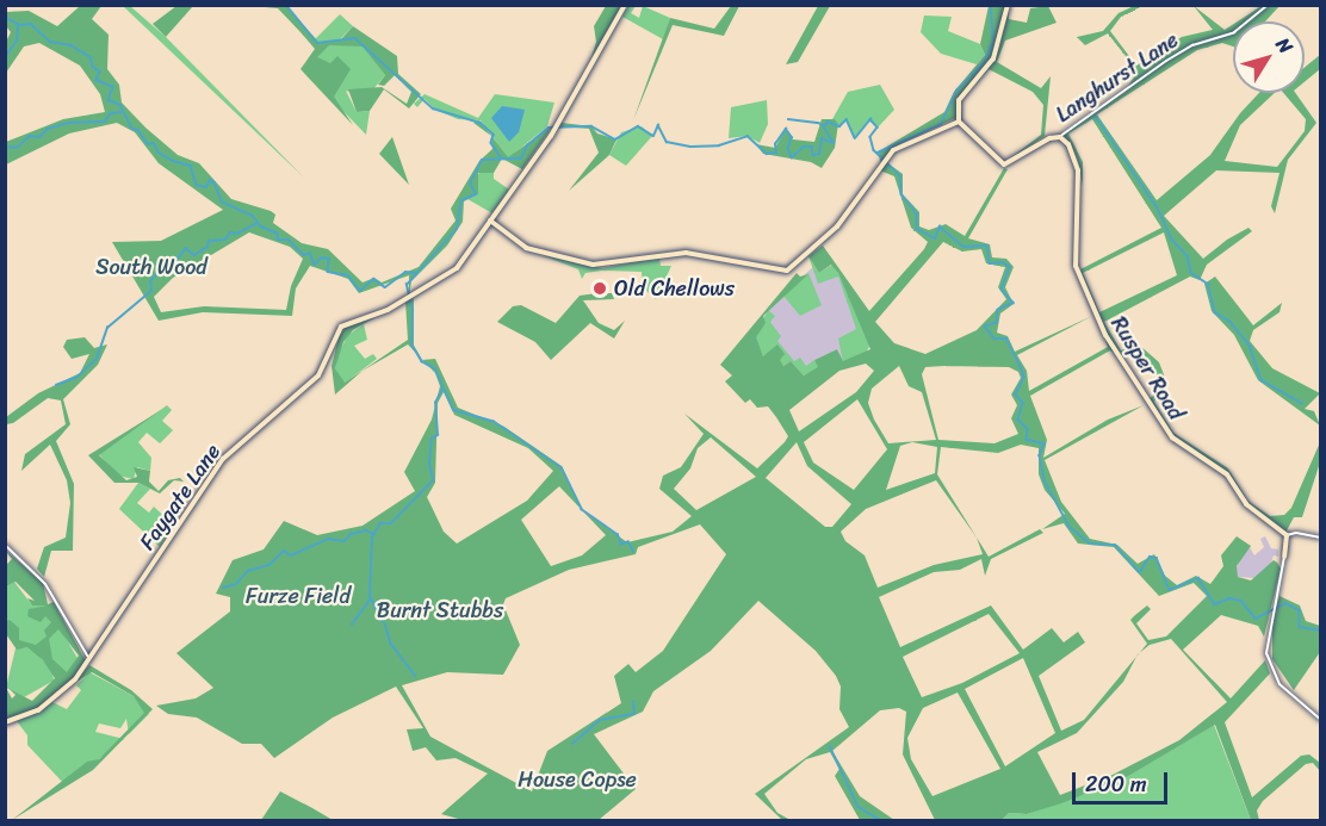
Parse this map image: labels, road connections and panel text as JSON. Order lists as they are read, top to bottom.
{
  "streets": {
    "street": ["Langhurst Lane", "Rusper Road", "Faygate Lane"]
  },
  "crossings": [
    ["Langhurst Lane", "Rusper Road"]
  ],
  "parks": [
    "South Wood",
    "Furze Field",
    "Burnt Stubbs",
    "House Copse"
  ],
  "places": ["Old Chellows"],
  "scale_bar": "200 m",
  "north": "top right"
}
